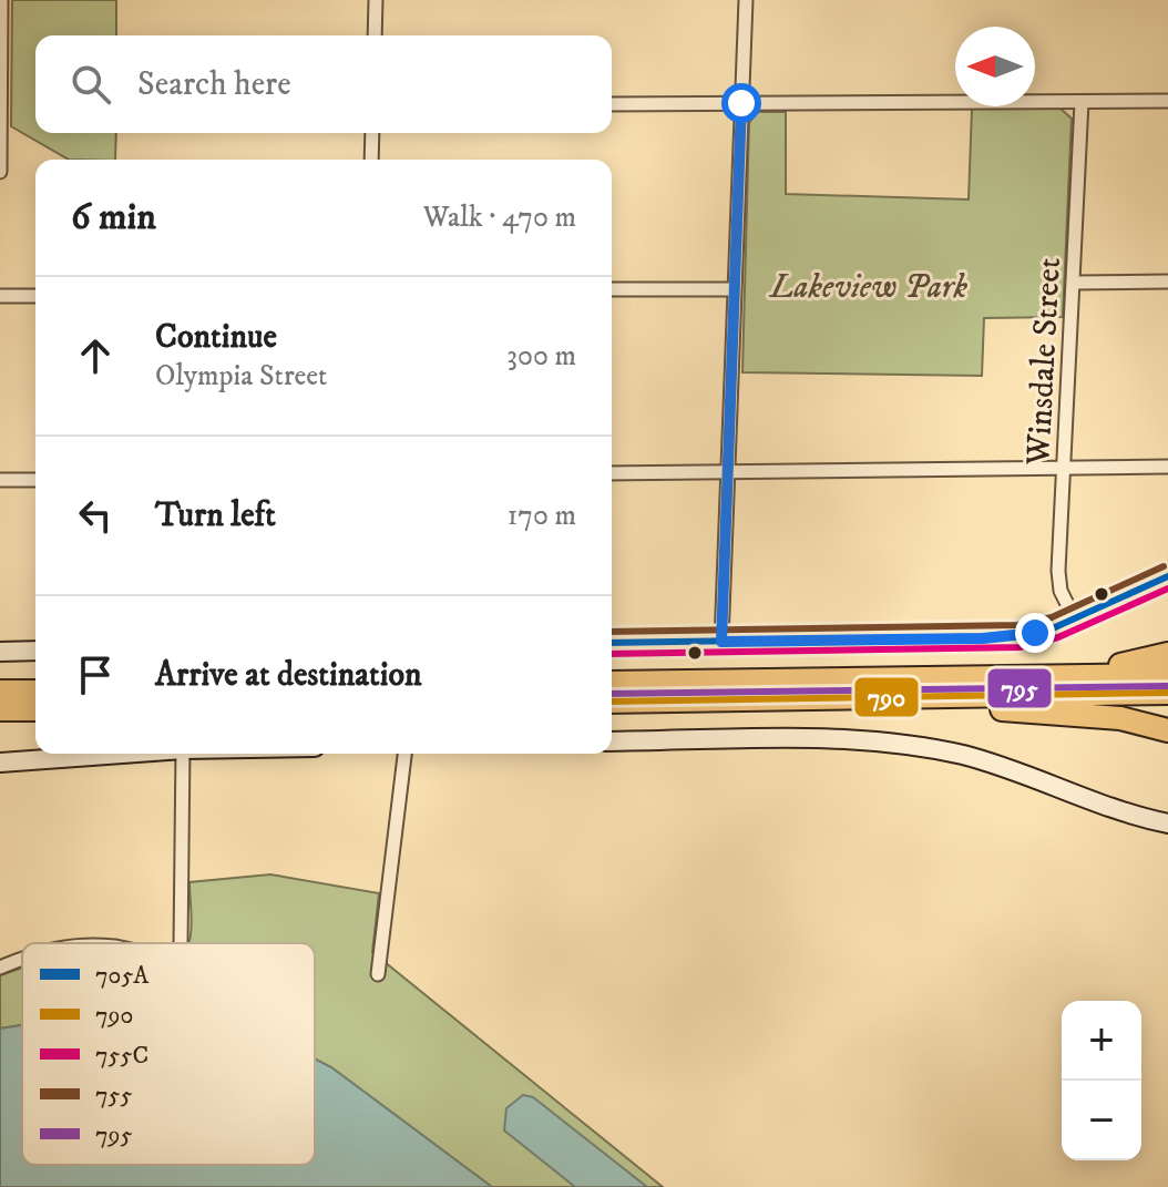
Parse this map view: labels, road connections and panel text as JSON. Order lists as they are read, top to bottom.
{
  "streets": {
    "street": ["Winsdale Street"]
  },
  "parks": ["Lakeview Park"],
  "lines": [
    "transit line 755",
    "transit line 705A",
    "transit line 755C",
    "transit line 795",
    "transit line 790"
  ],
  "legend": [
    "705A",
    "790",
    "755C",
    "755",
    "795"
  ],
  "north": "left",
  "page": {
    "search": "Search here",
    "heading": ["6 min", "Walk · 470 m"],
    "list": [
      ["Continue", "Olympia Street", "300 m"],
      ["Turn left", "170 m"],
      "Arrive at destination"
    ],
    "map_buttons": ["+", "−"]
  }
}
